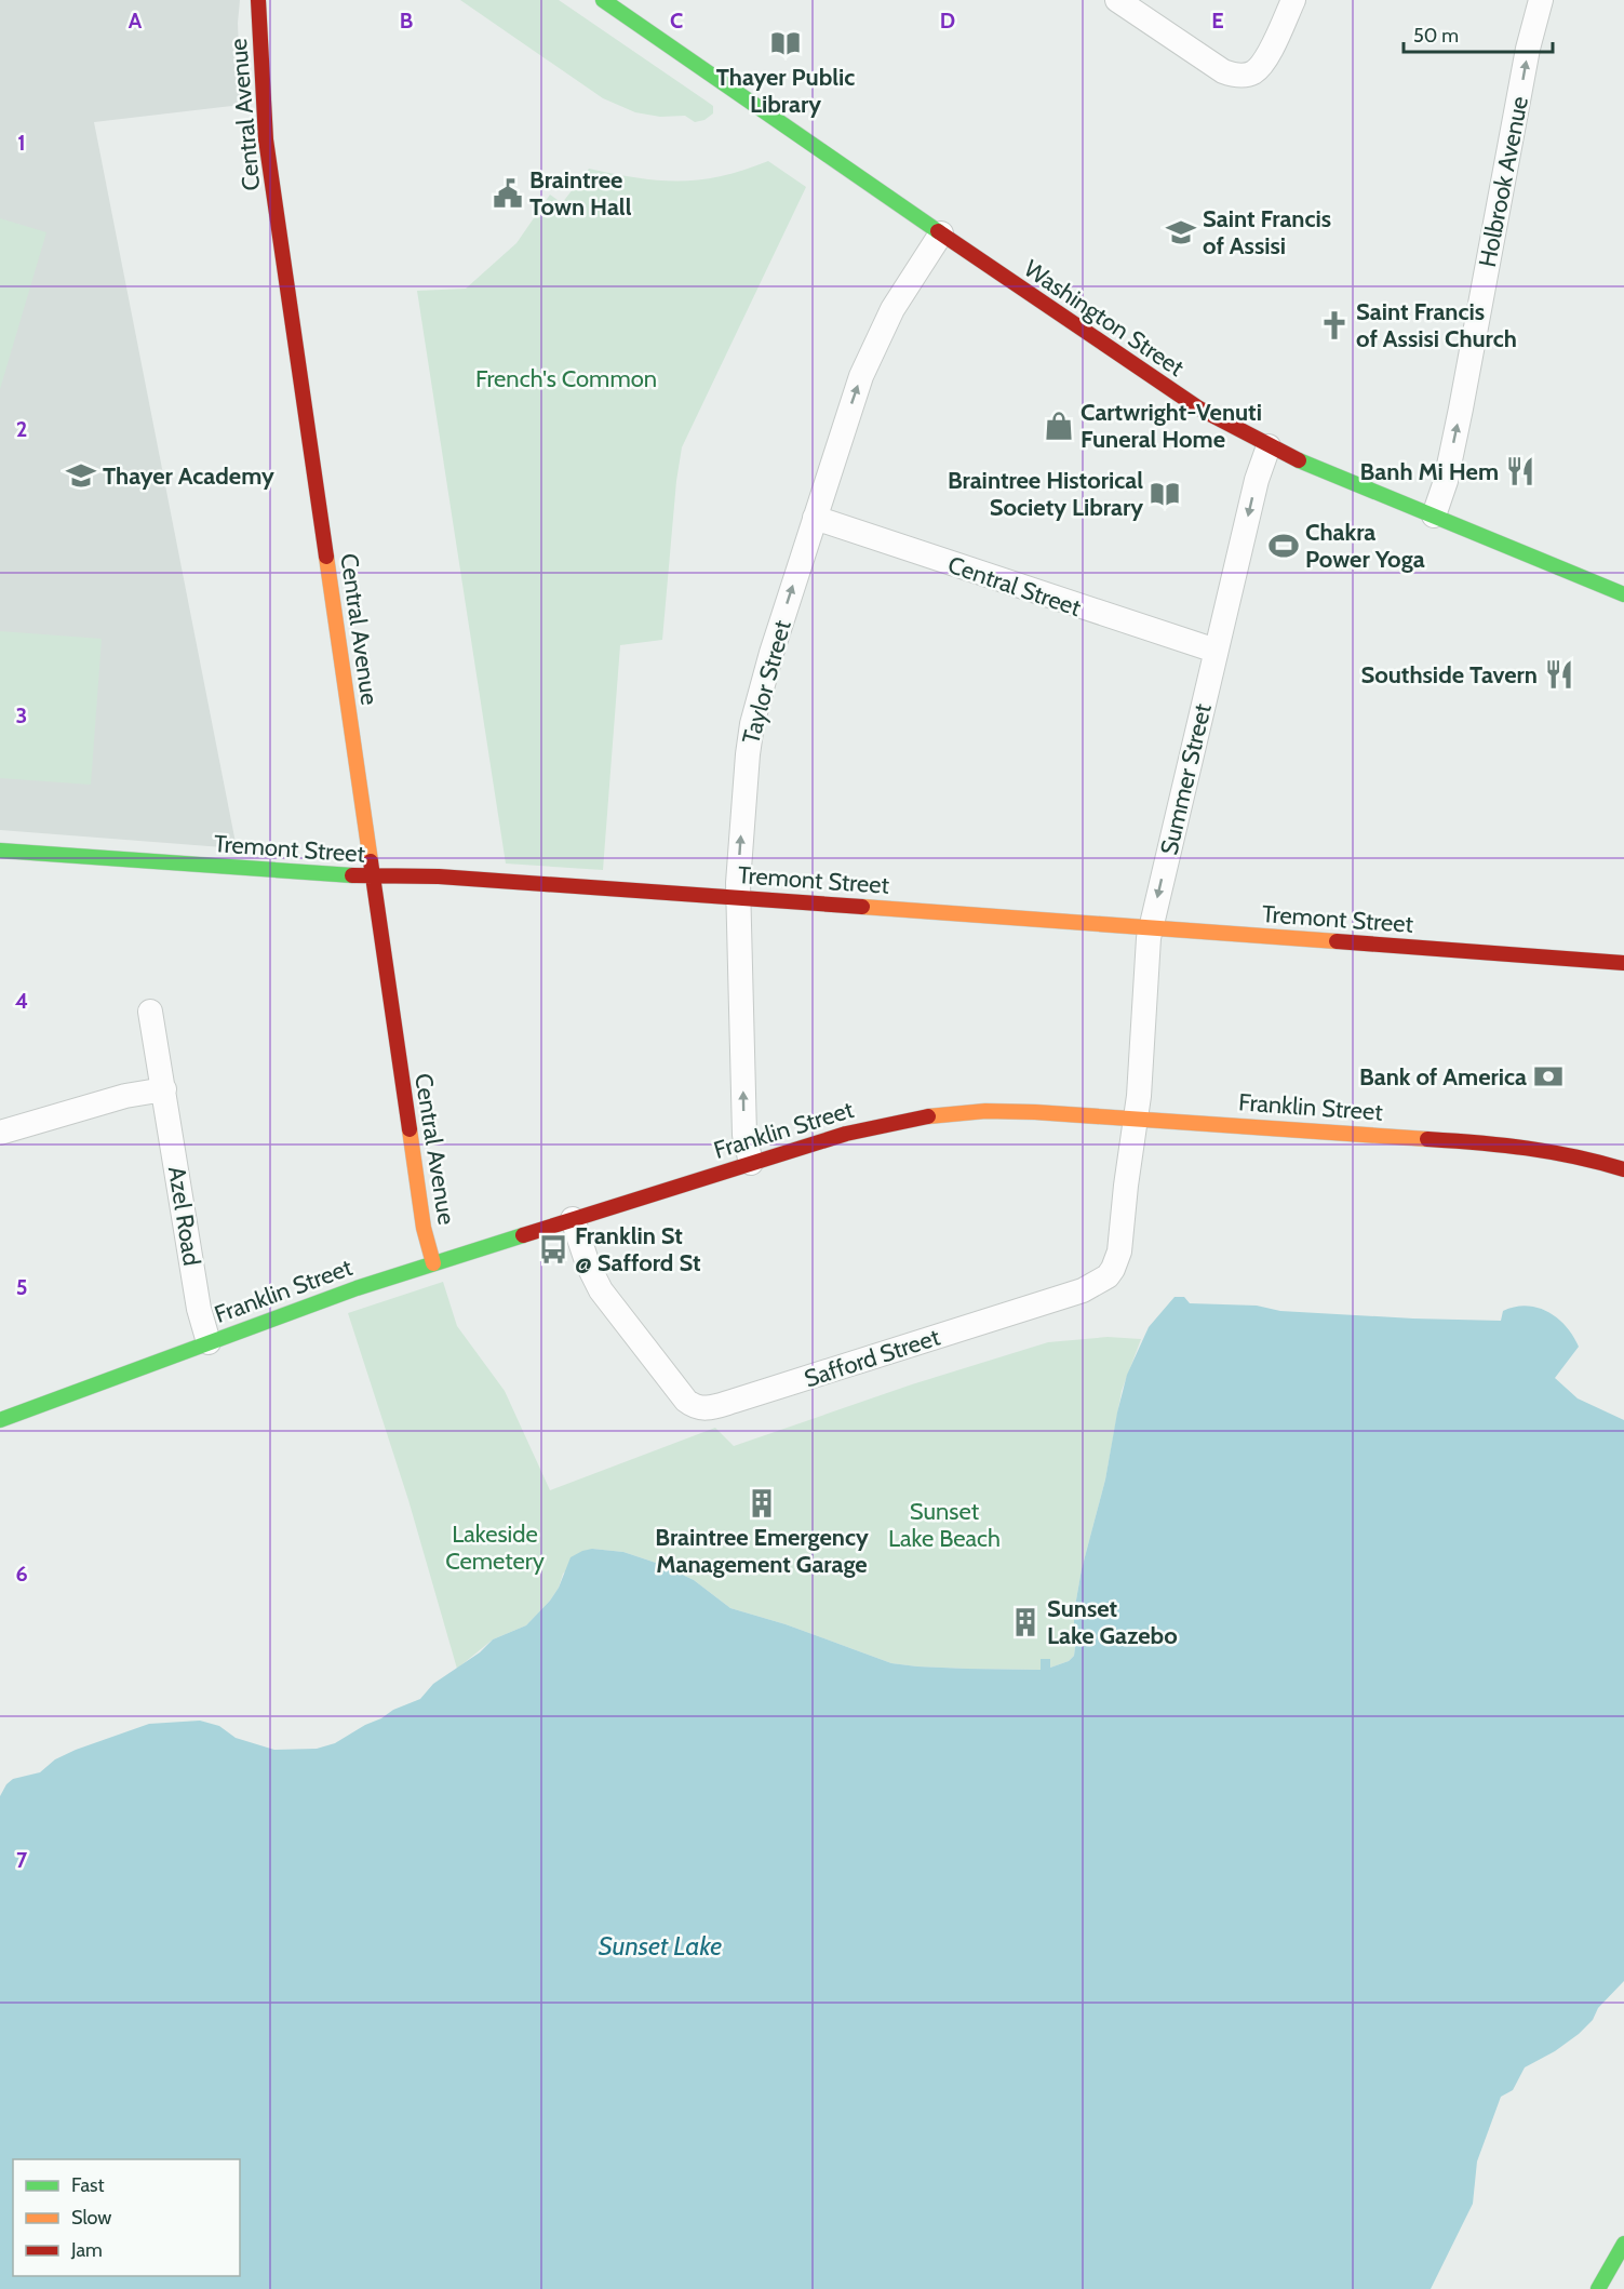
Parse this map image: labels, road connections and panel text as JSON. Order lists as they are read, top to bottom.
{
  "streets": {
    "main road": [
      "Central Avenue",
      "Washington Street",
      "Tremont Street",
      "Franklin Street"
    ],
    "street": [
      "Holbrook Avenue",
      "Central Street",
      "Taylor Street",
      "Summer Street",
      "Azel Road",
      "Safford Street"
    ]
  },
  "crossings": [
    ["Central Avenue", "Tremont Street"],
    ["Central Avenue", "Franklin Street"],
    ["Holbrook Avenue", "Washington Street"],
    ["Washington Street", "Taylor Street"],
    ["Washington Street", "Summer Street"],
    ["Central Street", "Taylor Street"],
    ["Central Street", "Summer Street"],
    ["Taylor Street", "Tremont Street"],
    ["Taylor Street", "Franklin Street"],
    ["Summer Street", "Tremont Street"],
    ["Summer Street", "Franklin Street"],
    ["Summer Street", "Safford Street"],
    ["Franklin Street", "Azel Road"],
    ["Franklin Street", "Safford Street"]
  ],
  "one_way": ["Holbrook Avenue", "Taylor Street", "Summer Street"],
  "water": ["Sunset Lake"],
  "parks": ["French's Common", "Sunset Lake Beach", "Lakeside Cemetery"],
  "places": {
    "library": ["Thayer Public Library", "Braintree Historical Society Library"],
    "public building": ["Braintree Town Hall"],
    "school or university": ["Saint Francis of Assisi", "Thayer Academy"],
    "church": ["Saint Francis of Assisi Church"],
    "shop": ["Cartwright-Venuti Funeral Home"],
    "restaurant": ["Banh Mi Hem", "Southside Tavern"],
    "sports": ["Chakra Power Yoga"],
    "bank": ["Bank of America"],
    "bus stop": ["Franklin St @ Safford St"],
    "building": ["Braintree Emergency Management Garage", "Sunset Lake Gazebo"]
  },
  "legend": ["Fast", "Slow", "Jam"],
  "scale_bar": "50 m",
  "grid": {
    "columns": [
      "A",
      "B",
      "C",
      "D",
      "E"
    ],
    "rows": [
      "1",
      "2",
      "3",
      "4",
      "5",
      "6",
      "7"
    ]
  }
}
